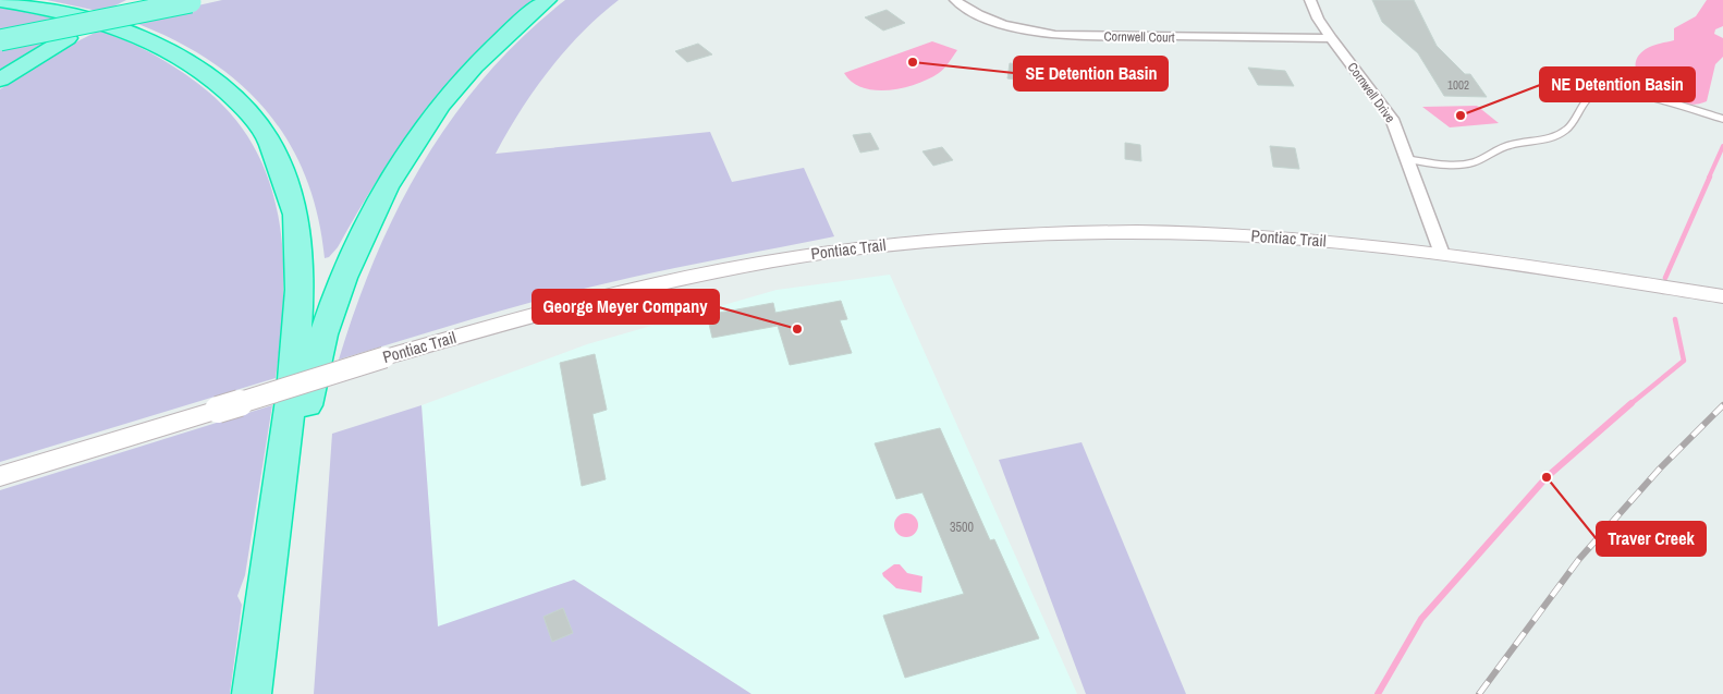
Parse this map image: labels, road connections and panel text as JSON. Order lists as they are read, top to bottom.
{
  "streets": {
    "main road": ["Pontiac Trail"],
    "street": ["Cornwell Court", "Cornwell Drive"]
  },
  "crossings": [
    ["Cornwell Court", "Cornwell Drive"],
    ["Cornwell Drive", "Pontiac Trail"]
  ],
  "places": [
    "SE Detention Basin",
    "NE Detention Basin",
    "George Meyer Company",
    "Traver Creek"
  ],
  "house_numbers": ["1002", "3500"]
}
